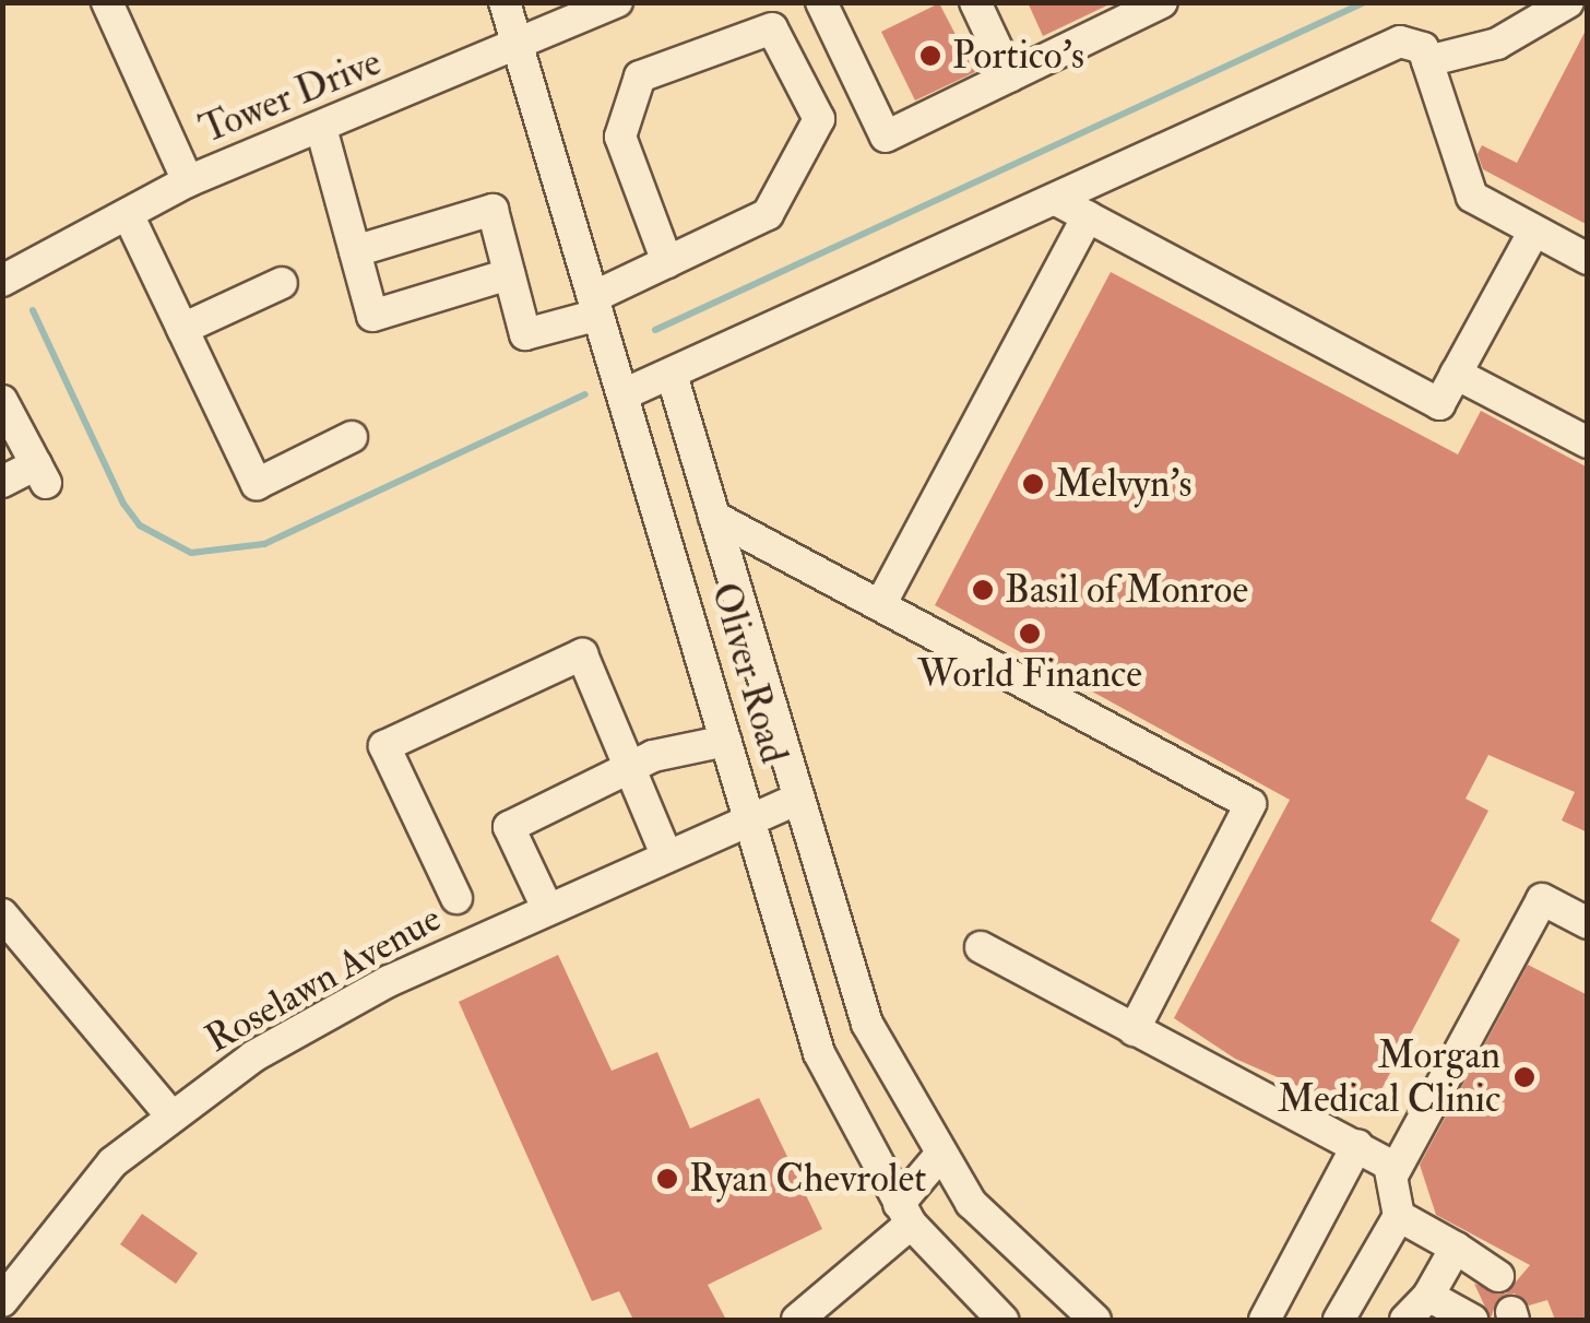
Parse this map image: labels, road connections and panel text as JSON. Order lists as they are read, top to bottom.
{
  "streets": {
    "street": ["Tower Drive", "Oliver Road", "Roselawn Avenue"]
  },
  "crossings": [
    ["Tower Drive", "Oliver Road"],
    ["Oliver Road", "Roselawn Avenue"]
  ],
  "places": [
    "Portico's",
    "Melvyn's",
    "Basil of Monroe",
    "World Finance",
    "Morgan Medical Clinic",
    "Ryan Chevrolet"
  ]
}
